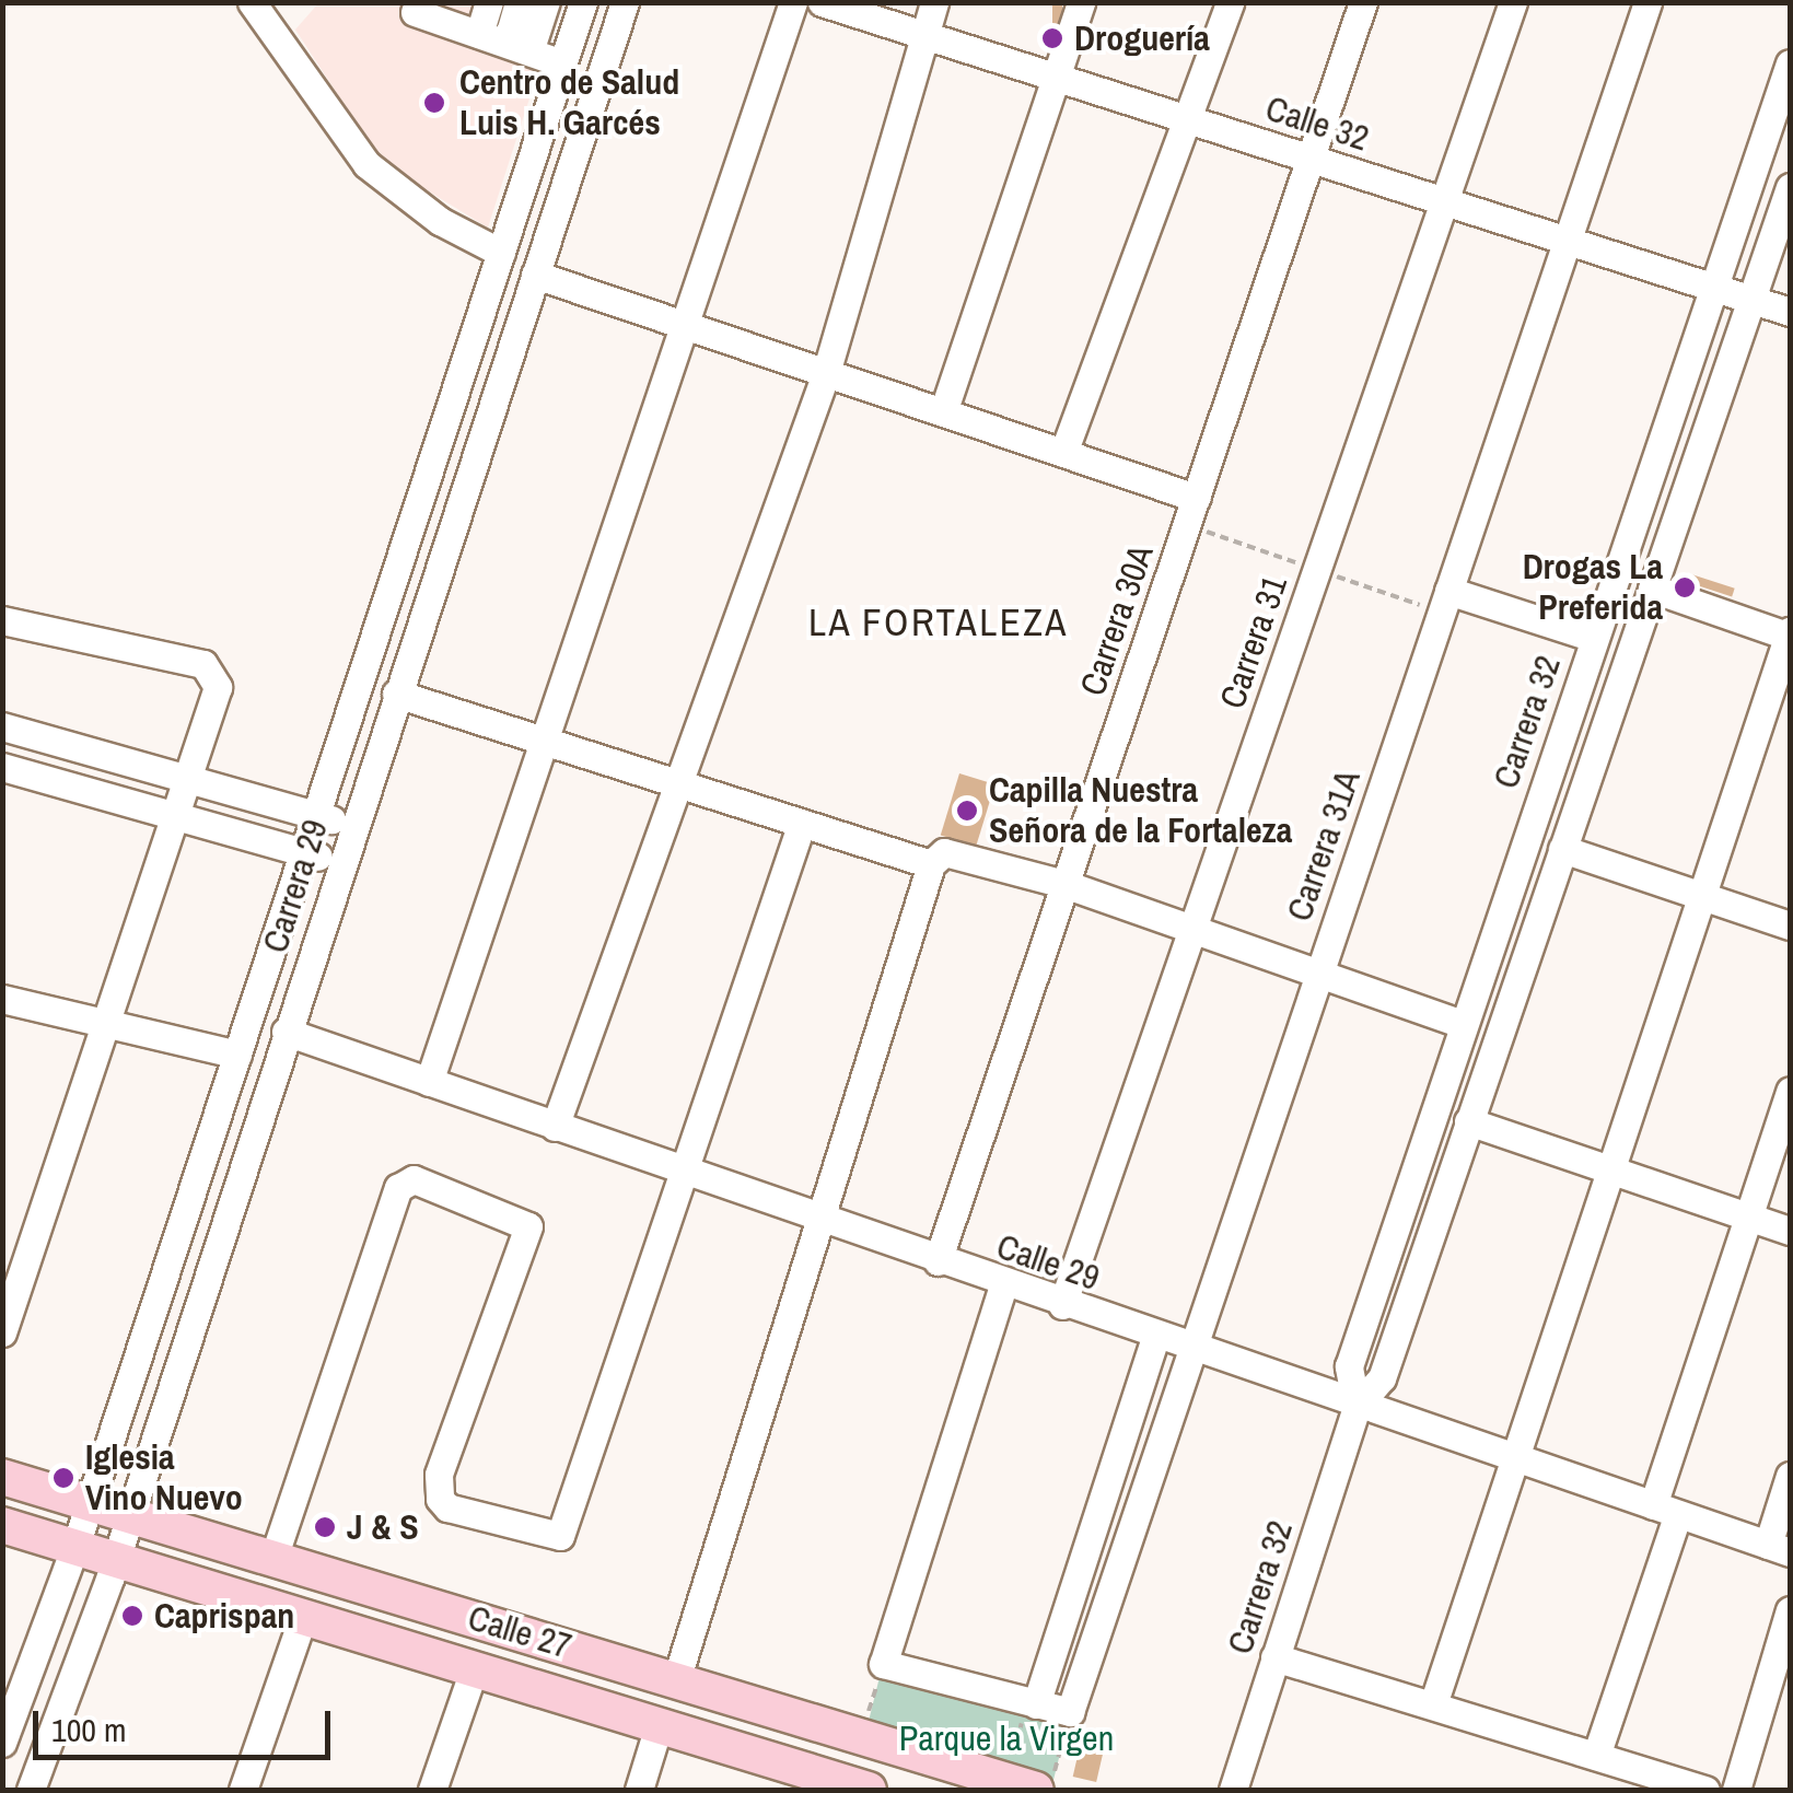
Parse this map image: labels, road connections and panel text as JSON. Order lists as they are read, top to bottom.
{
  "streets": {
    "main road": ["Calle 27"],
    "street": [
      "Calle 32",
      "Carrera 30A",
      "Carrera 31",
      "Carrera 32",
      "Carrera 31A",
      "Carrera 29",
      "Calle 29"
    ]
  },
  "crossings": [
    ["Calle 32", "Carrera 30A"],
    ["Calle 32", "Carrera 31"],
    ["Calle 32", "Carrera 32"],
    ["Calle 32", "Carrera 31A"],
    ["Carrera 30A", "Calle 29"],
    ["Carrera 31", "Calle 29"],
    ["Carrera 32", "Calle 29"],
    ["Carrera 31A", "Calle 29"],
    ["Carrera 29", "Calle 29"],
    ["Carrera 29", "Calle 27"]
  ],
  "districts": ["LA FORTALEZA"],
  "parks": ["Parque la Virgen"],
  "places": [
    "Droguería",
    "Centro de Salud Luis H. Garcés",
    "Drogas La Preferida",
    "Capilla Nuestra Señora de la Fortaleza",
    "Iglesia Vino Nuevo",
    "J & S",
    "Caprispan"
  ],
  "scale_bar": "100 m"
}
